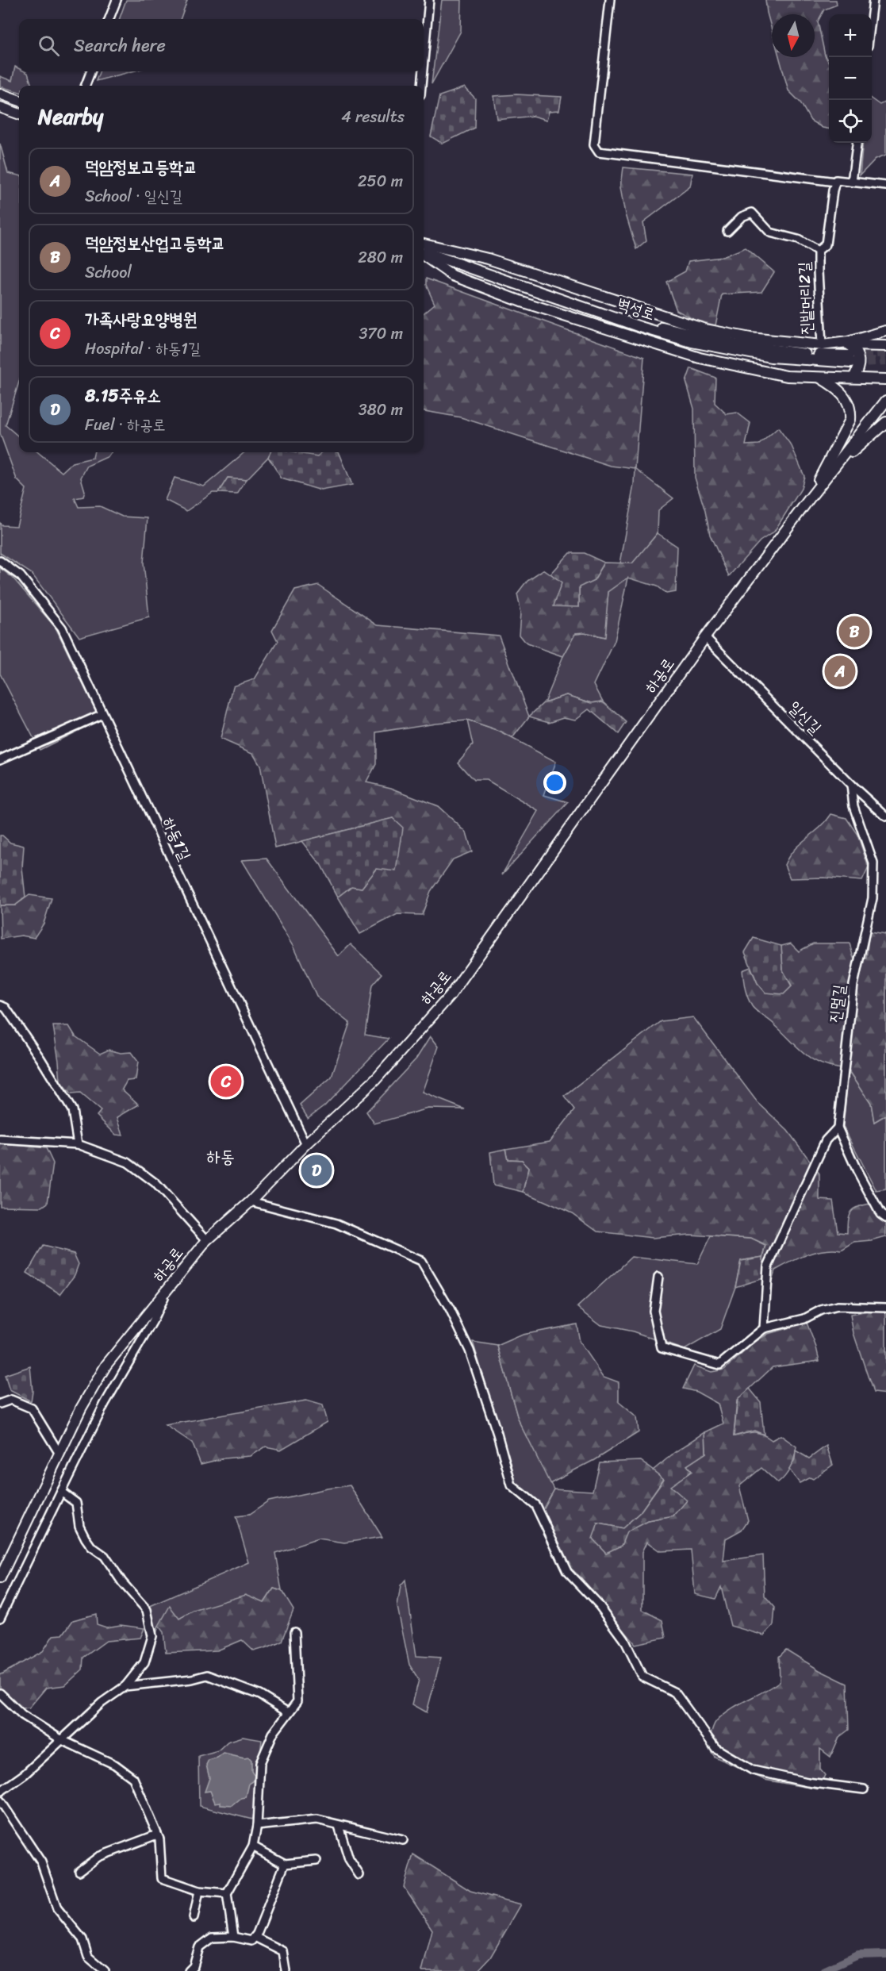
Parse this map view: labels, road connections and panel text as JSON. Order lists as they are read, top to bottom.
{
  "streets": {
    "main road": ["벽성로", "하공로"],
    "street": [
      "진밭머리2길",
      "일신길",
      "하동1길",
      "진멀길"
    ]
  },
  "crossings": [
    ["하공로", "일신길"],
    ["하공로", "하동1길"],
    ["일신길", "진멀길"]
  ],
  "districts": ["하동"],
  "north": "bottom",
  "page": {
    "map_buttons": ["+", "−"],
    "search": "Search here",
    "heading": ["Nearby", "4 results"],
    "list": [
      {
        "mark": "A",
        "name": "덕암정보고등학교",
        "note": "School · 일신길",
        "value": "250 m"
      },
      {
        "mark": "B",
        "name": "덕암정보산업고등학교",
        "note": "School",
        "value": "280 m"
      },
      {
        "mark": "C",
        "name": "가족사랑요양병원",
        "note": "Hospital · 하동1길",
        "value": "370 m"
      },
      {
        "mark": "D",
        "name": "8.15주유소",
        "note": "Fuel · 하공로",
        "value": "380 m"
      }
    ],
    "pins": [
      "B",
      "A",
      "C",
      "D"
    ]
  }
}
